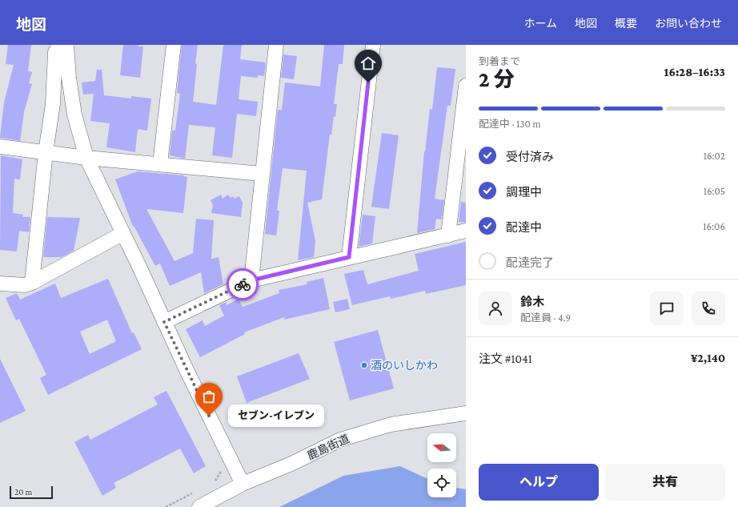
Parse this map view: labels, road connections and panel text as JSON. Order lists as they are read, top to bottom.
{
  "streets": {
    "street": ["鹿島街道"]
  },
  "places": ["酒のいしかわ", "セブン-イレブン"],
  "scale_bar": "20 m",
  "north": "left",
  "page": {
    "header": "地図",
    "nav": [
      "ホーム",
      "地図",
      "概要",
      "お問い合わせ"
    ],
    "heading": ["2 分", "到着まで", "16:28–16:33"],
    "panel": [
      "鈴木",
      "配達員 · 4.9",
      "注文 #1041",
      "¥2,140"
    ],
    "bar": "配達中 · 130 m",
    "list": [
      ["受付済み", "16:02"],
      ["調理中", "16:05"],
      ["配達中", "16:06"],
      "配達完了"
    ],
    "bubble": "セブン-イレブン",
    "buttons": ["ヘルプ", "共有"],
    "scale": "20 m"
  }
}
